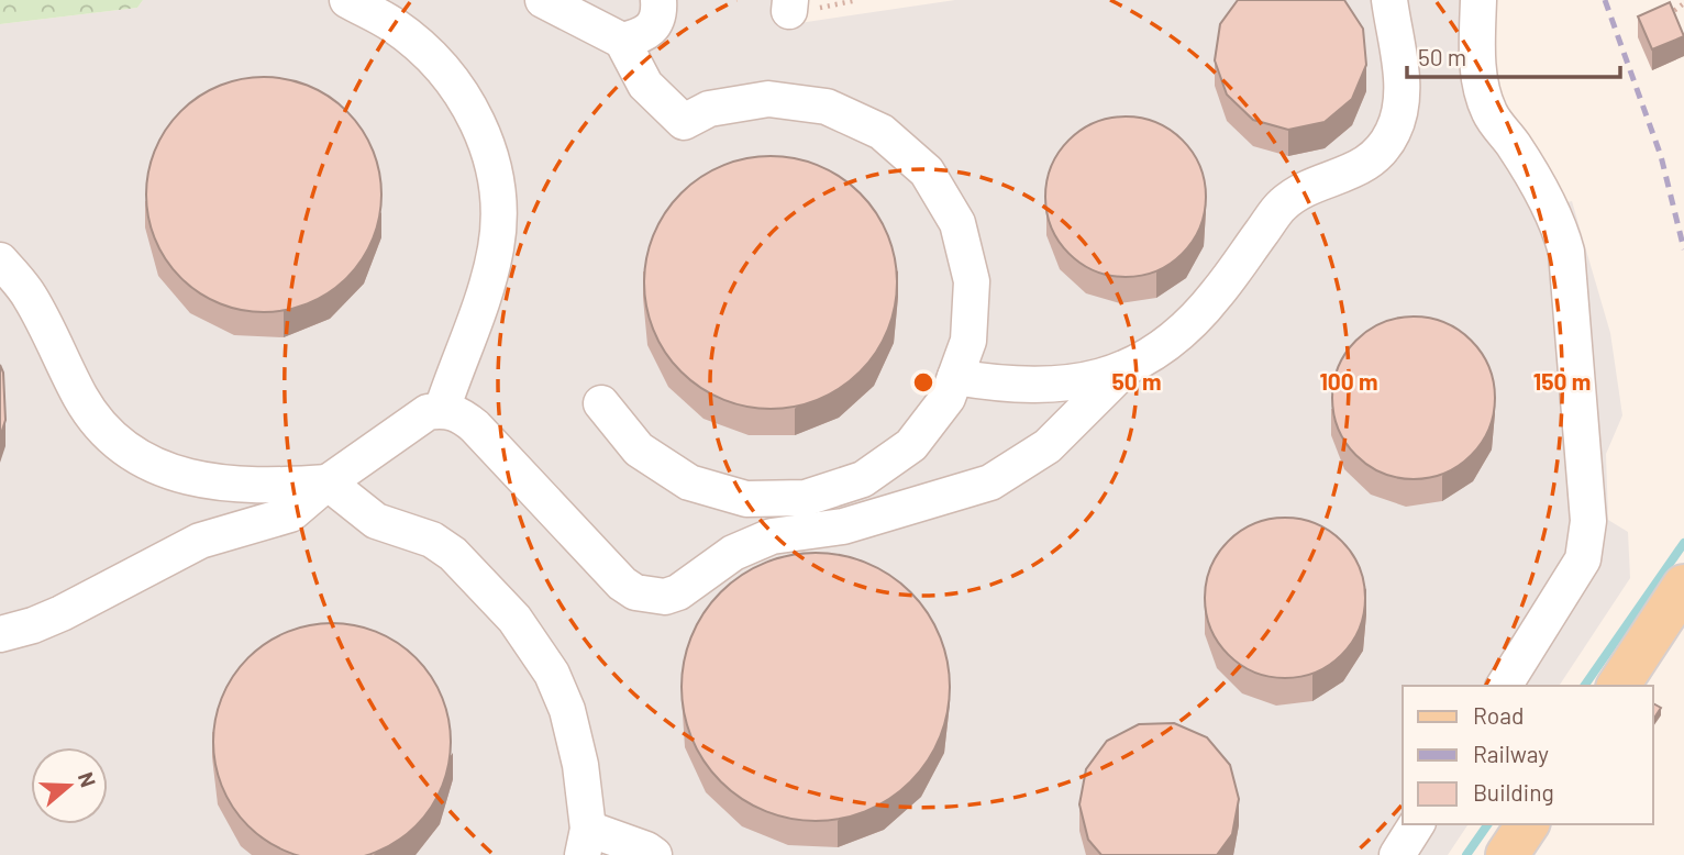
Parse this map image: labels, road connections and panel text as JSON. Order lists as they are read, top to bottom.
{
  "legend": ["Road", "Railway", "Building"],
  "scale_bar": "50 m",
  "north": "right",
  "rings": ["50 m", "100 m", "150 m"]
}
